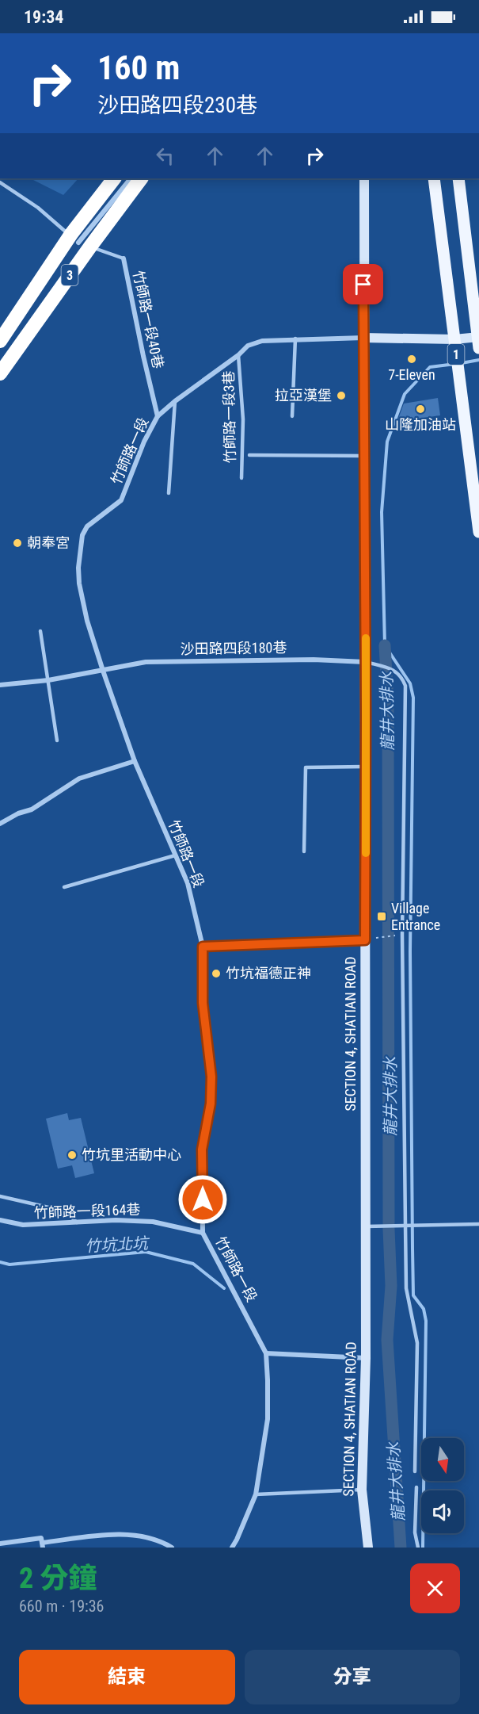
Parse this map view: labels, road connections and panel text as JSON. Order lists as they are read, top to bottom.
{
  "streets": {
    "highway": ["3"],
    "main road": ["1"],
    "street": [
      "竹師路一段40巷",
      "竹師路一段",
      "沙田路四段180巷",
      "SECTION 4, SHATIAN ROAD",
      "竹師路一段164巷"
    ],
    "lane": ["竹師路一段3巷"]
  },
  "crossings": [
    ["竹師路一段40巷", "竹師路一段"],
    ["竹師路一段3巷", "竹師路一段"],
    ["竹師路一段", "沙田路四段180巷"],
    ["竹師路一段", "SECTION 4, SHATIAN ROAD"],
    ["竹師路一段", "竹師路一段164巷"],
    ["沙田路四段180巷", "SECTION 4, SHATIAN ROAD"]
  ],
  "water": ["龍井大排水", "竹坑北坑"],
  "places": {
    "other": [
      "7-Eleven",
      "拉亞漢堡",
      "山隆加油站",
      "朝奉宮",
      "竹坑福德正神",
      "竹坑里活動中心"
    ],
    "transit": ["Village Entrance"]
  },
  "north": "bottom",
  "page": {
    "status": "19:34",
    "turn": ["160 m", "沙田路四段230巷"],
    "heading": ["2 分鐘", "660 m · 19:36"],
    "buttons": ["結束", "分享"]
  }
}
